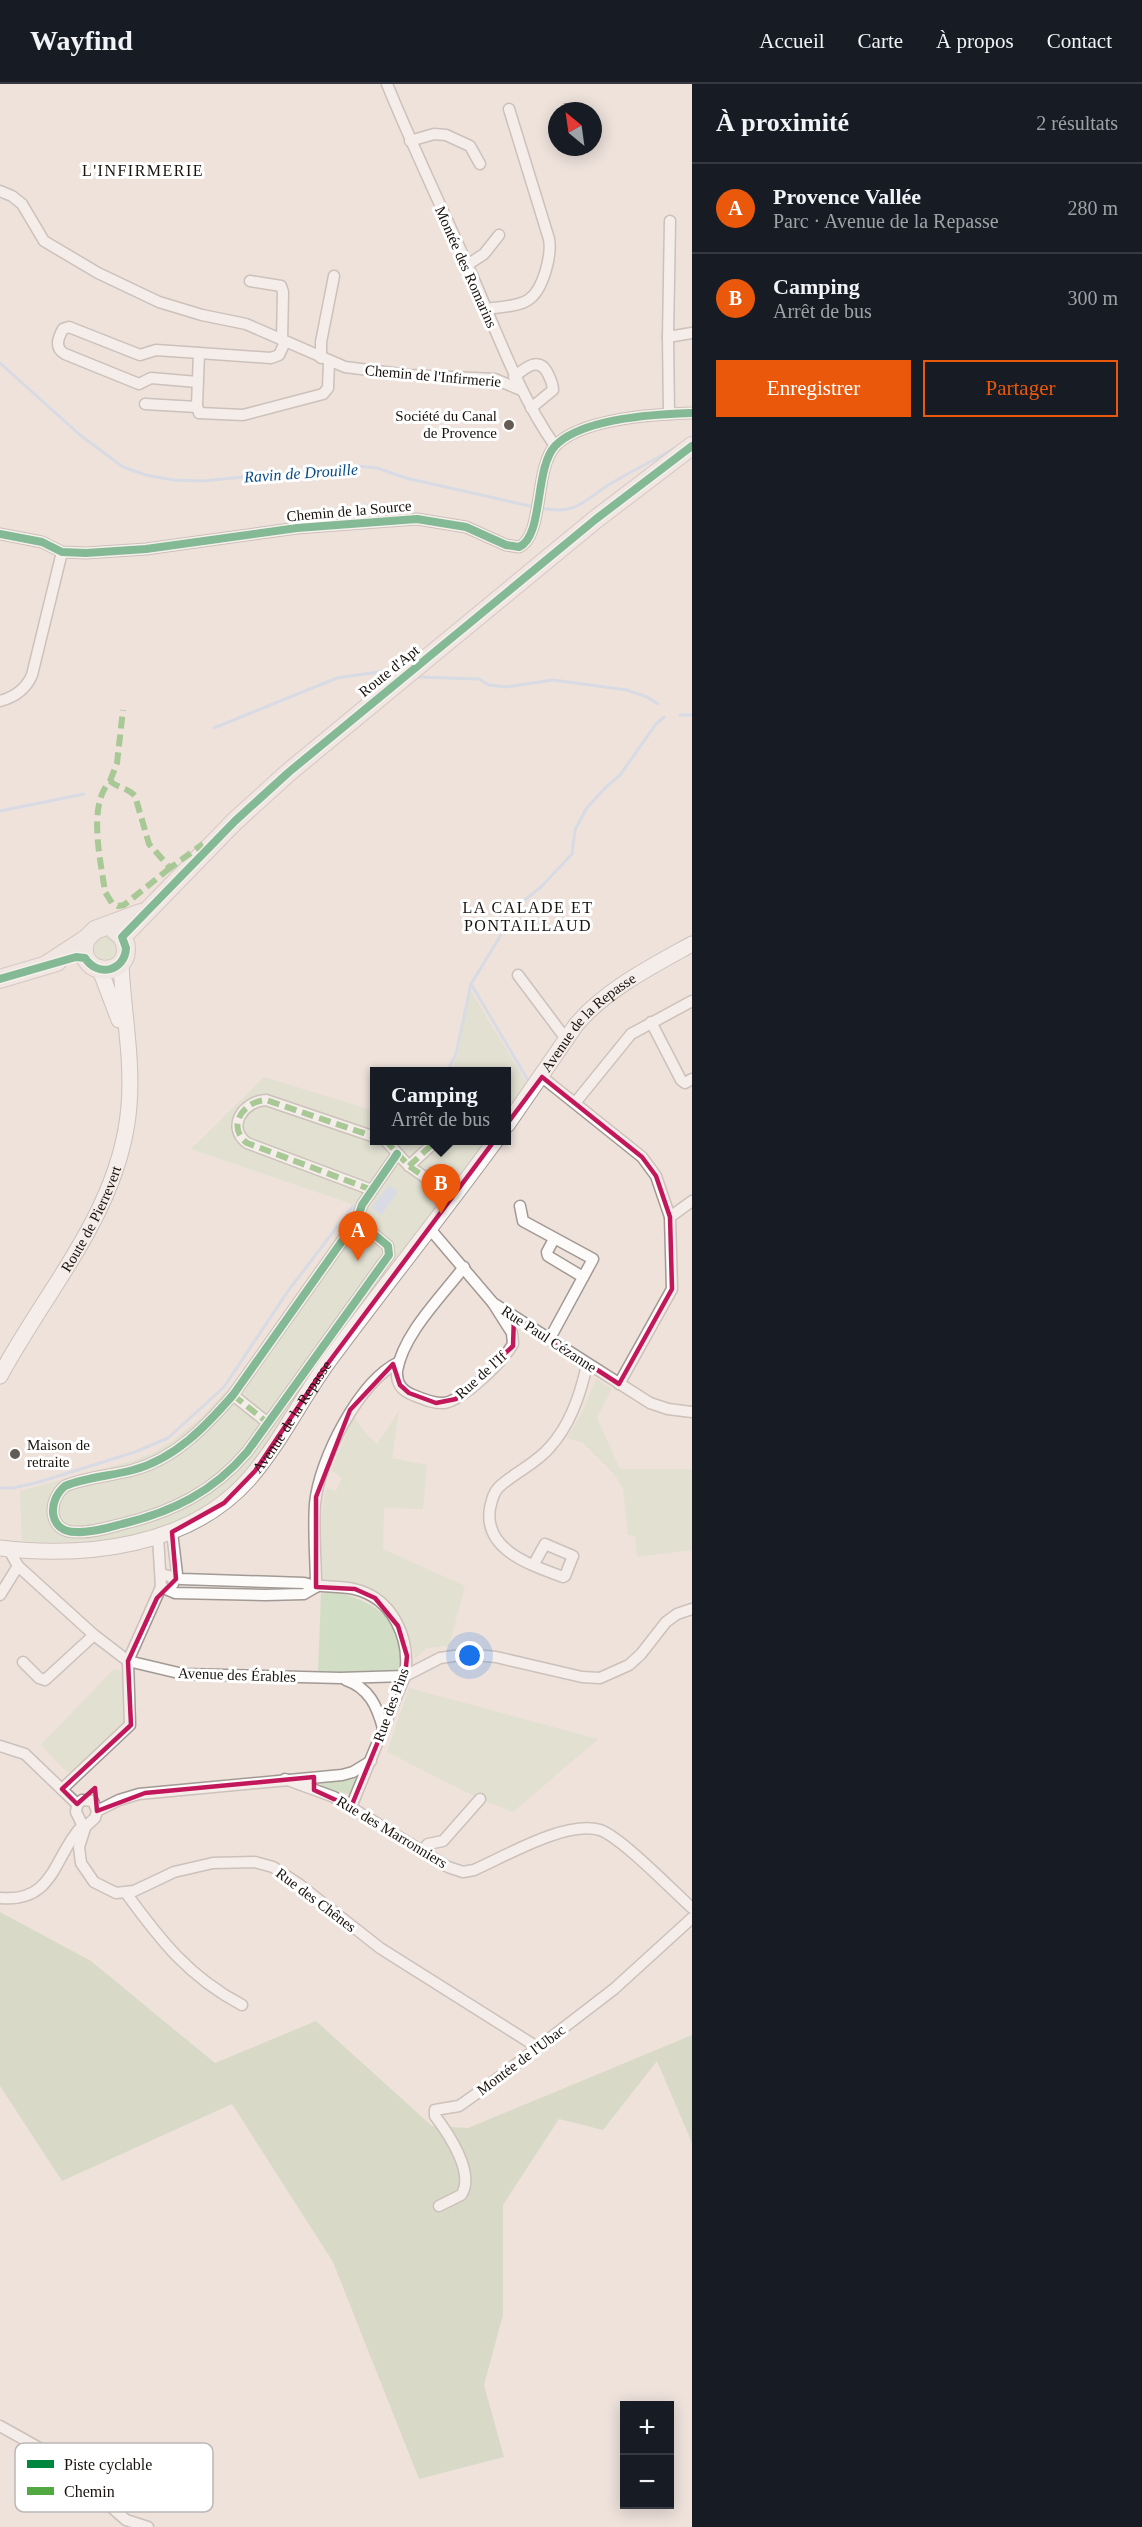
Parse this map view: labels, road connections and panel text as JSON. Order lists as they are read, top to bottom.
{
  "streets": {
    "main road": ["Route d'Apt"],
    "street": [
      "Montée des Romarins",
      "Chemin de l'Infirmerie",
      "Chemin de la Source",
      "Avenue de la Repasse",
      "Route de Pierrevert",
      "Rue Paul Cézanne",
      "Rue de l'If",
      "Avenue des Érables",
      "Rue des Pins",
      "Rue des Marronniers",
      "Rue des Chênes",
      "Montée de l'Ubac"
    ]
  },
  "crossings": [
    ["Montée des Romarins", "Chemin de l'Infirmerie"],
    ["Montée des Romarins", "Chemin de la Source"],
    ["Route d'Apt", "Route de Pierrevert"],
    ["Avenue de la Repasse", "Rue Paul Cézanne"],
    ["Avenue de la Repasse", "Avenue des Érables"],
    ["Rue Paul Cézanne", "Rue de l'If"],
    ["Avenue des Érables", "Rue des Pins"],
    ["Rue des Pins", "Rue des Marronniers"],
    ["Rue des Chênes", "Montée de l'Ubac"]
  ],
  "districts": ["L'INFIRMERIE", "LA CALADE ET PONTAILLAUD"],
  "water": ["Ravin de Drouille"],
  "places": ["Société du Canal de Provence", "Maison de retraite"],
  "legend": ["Piste cyclable", "Chemin"],
  "north": "top left",
  "page": {
    "header": "Wayfind",
    "nav": [
      "Accueil",
      "Carte",
      "À propos",
      "Contact"
    ],
    "heading": ["À proximité", "2 résultats"],
    "list": [
      {
        "mark": "A",
        "name": "Provence Vallée",
        "note": "Parc · Avenue de la Repasse",
        "value": "280 m"
      },
      {
        "mark": "B",
        "name": "Camping",
        "note": "Arrêt de bus",
        "value": "300 m"
      }
    ],
    "buttons": ["Enregistrer", "Partager"],
    "popup": ["Camping", "Arrêt de bus"],
    "pins": ["B", "A"],
    "map_buttons": ["+", "−"]
  }
}
